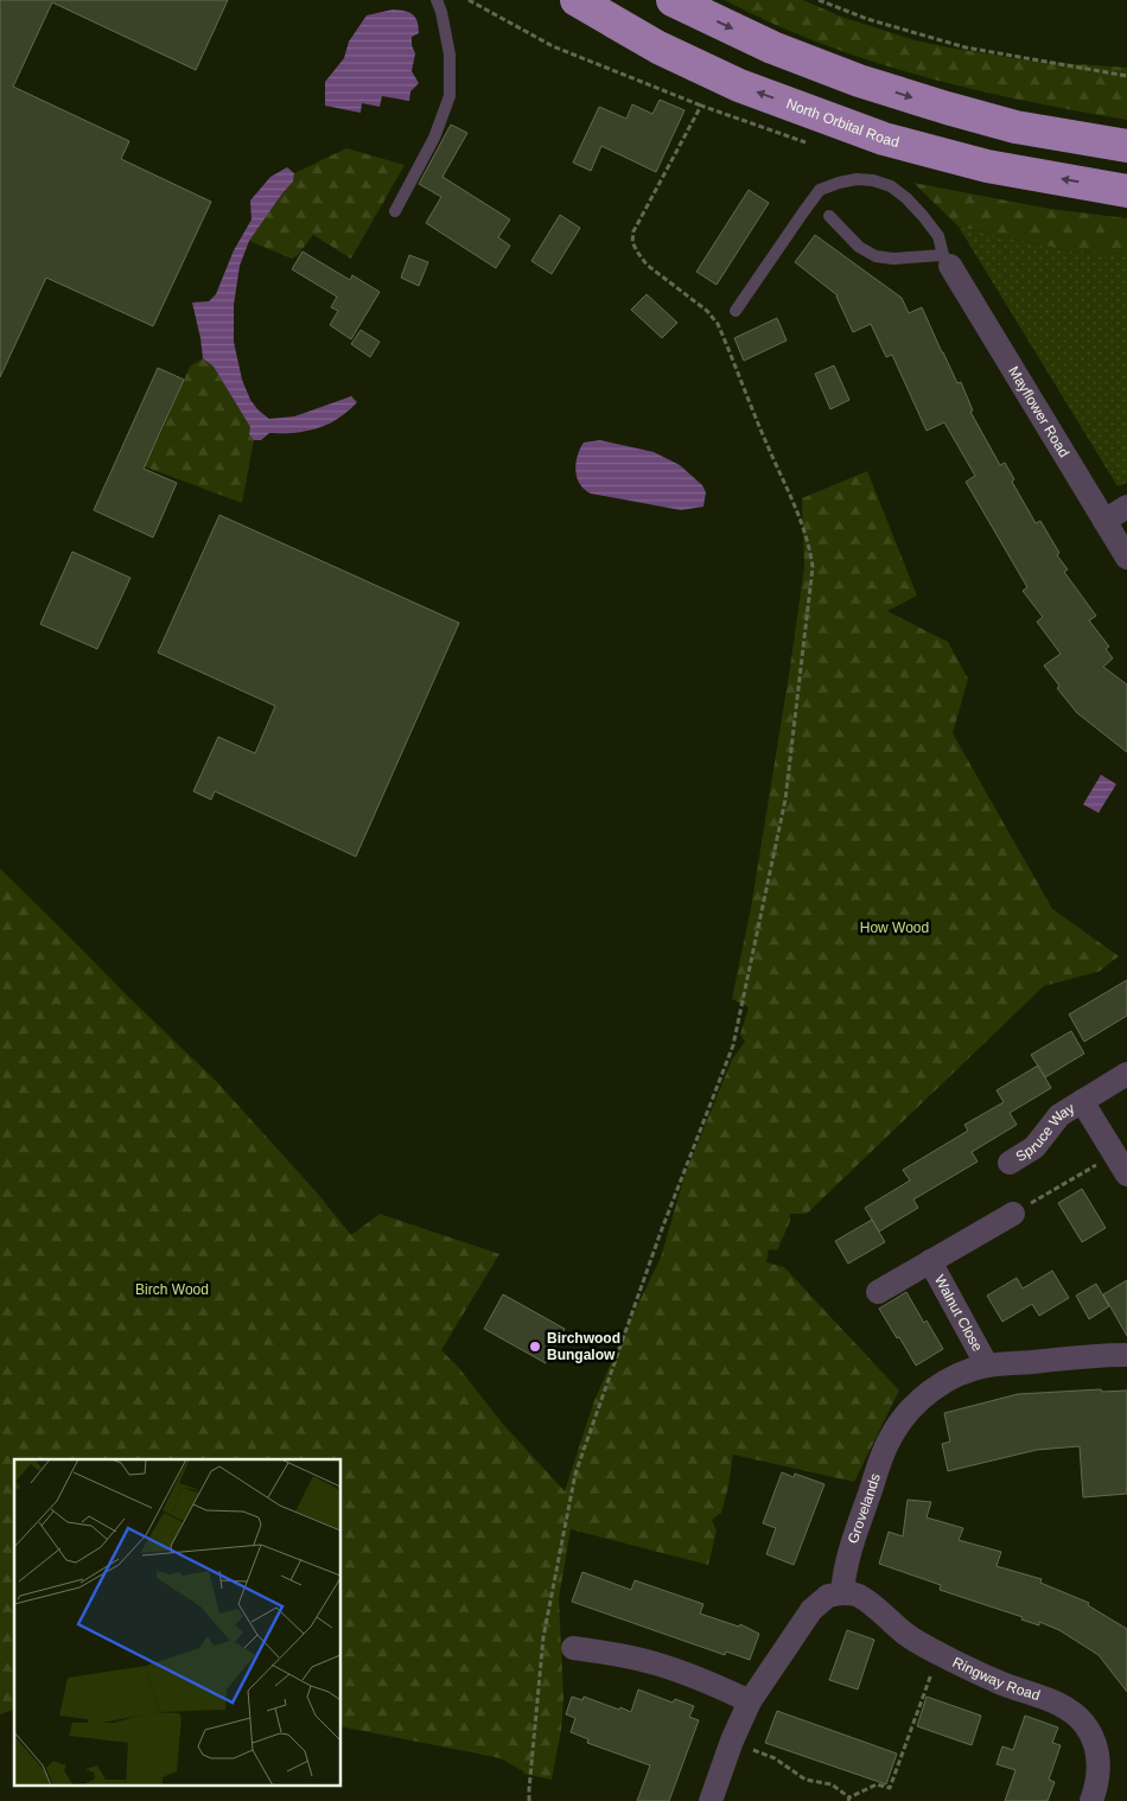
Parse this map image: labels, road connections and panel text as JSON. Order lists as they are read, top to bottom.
{
  "streets": {
    "highway": ["North Orbital Road"],
    "street": [
      "Mayflower Road",
      "Spruce Way",
      "Walnut Close",
      "Grovelands",
      "Ringway Road"
    ]
  },
  "crossings": [
    ["Walnut Close", "Grovelands"],
    ["Grovelands", "Ringway Road"]
  ],
  "parks": ["How Wood", "Birch Wood"],
  "places": ["Birchwood Bungalow"]
}
